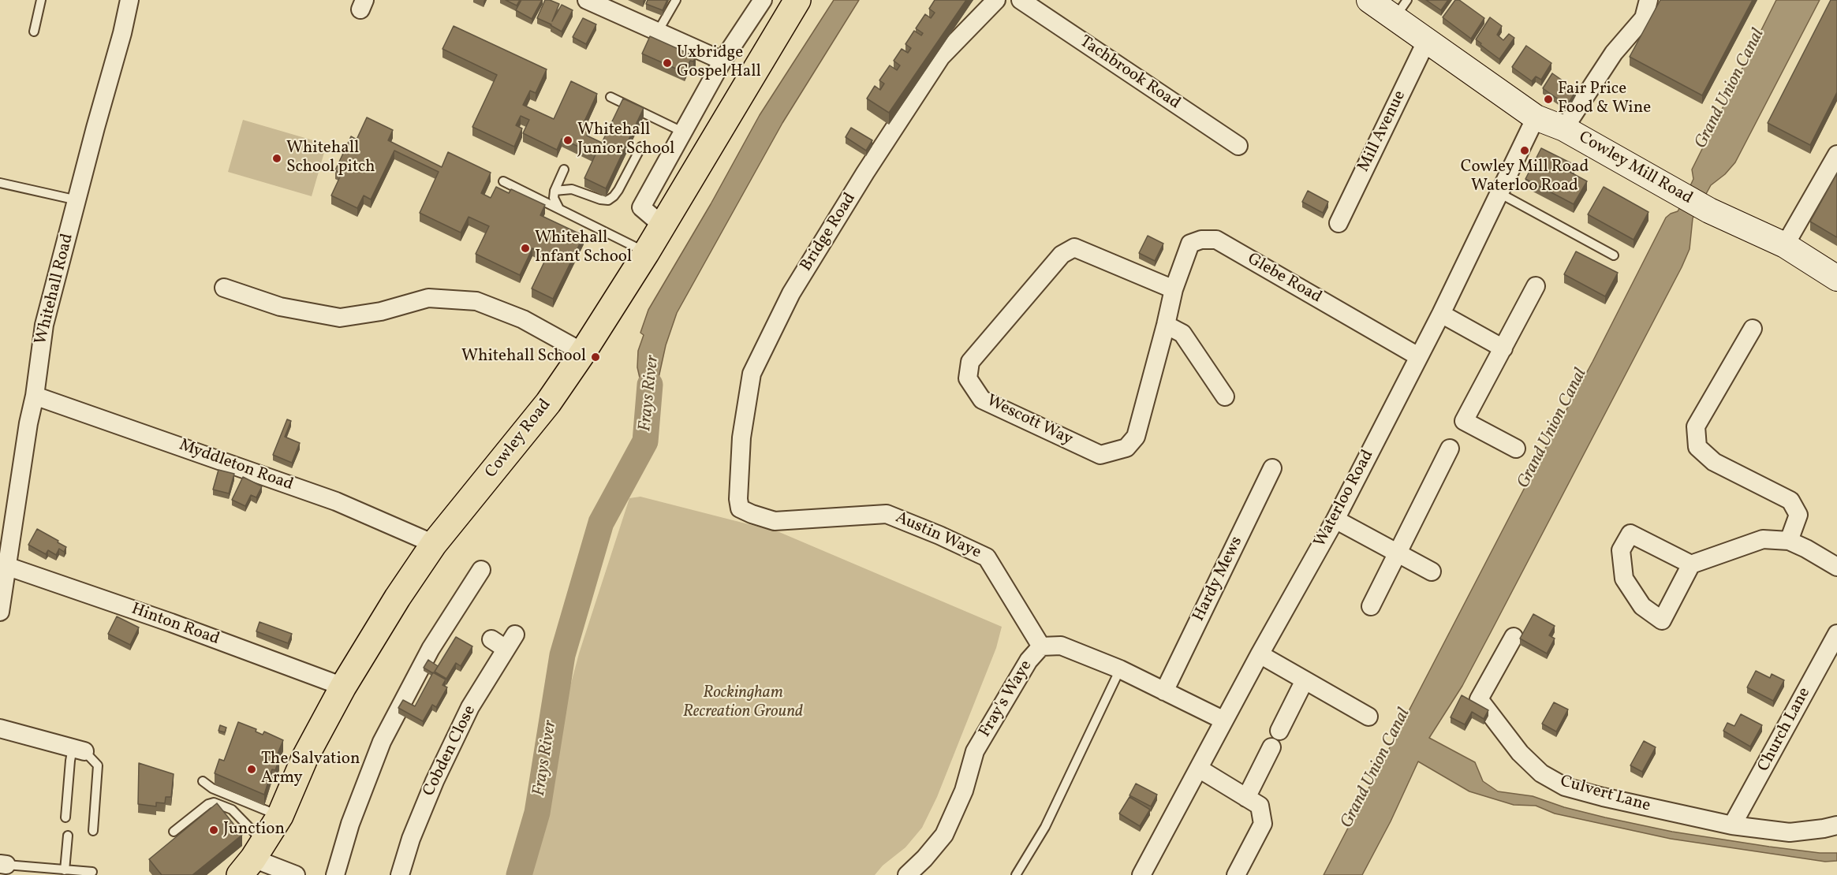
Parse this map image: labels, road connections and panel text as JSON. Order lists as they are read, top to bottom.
{
  "streets": {
    "main road": ["Cowley Road"],
    "street": [
      "Tachbrook Road",
      "Mill Avenue",
      "Cowley Mill Road",
      "Bridge Road",
      "Glebe Road",
      "Whitehall Road",
      "Wescott Way",
      "Myddleton Road",
      "Waterloo Road",
      "Austin Waye",
      "Hardy Mews",
      "Hinton Road",
      "Fray's Waye",
      "Church Lane",
      "Cobden Close",
      "Culvert Lane"
    ]
  },
  "crossings": [
    ["Mill Avenue", "Cowley Mill Road"],
    ["Cowley Mill Road", "Waterloo Road"],
    ["Bridge Road", "Austin Waye"],
    ["Glebe Road", "Wescott Way"],
    ["Glebe Road", "Waterloo Road"],
    ["Whitehall Road", "Myddleton Road"],
    ["Whitehall Road", "Hinton Road"],
    ["Cowley Road", "Myddleton Road"],
    ["Cowley Road", "Hinton Road"],
    ["Waterloo Road", "Fray's Waye"],
    ["Austin Waye", "Fray's Waye"],
    ["Hardy Mews", "Fray's Waye"],
    ["Church Lane", "Culvert Lane"]
  ],
  "water": ["Grand Union Canal", "Frays River"],
  "parks": ["Rockingham Recreation Ground"],
  "places": [
    "Uxbridge Gospel Hall",
    "Fair Price Food & Wine",
    "Whitehall Junior School",
    "Cowley Mill Road Waterloo Road",
    "Whitehall School pitch",
    "Whitehall Infant School",
    "Whitehall School",
    "The Salvation Army",
    "Junction"
  ]
}
